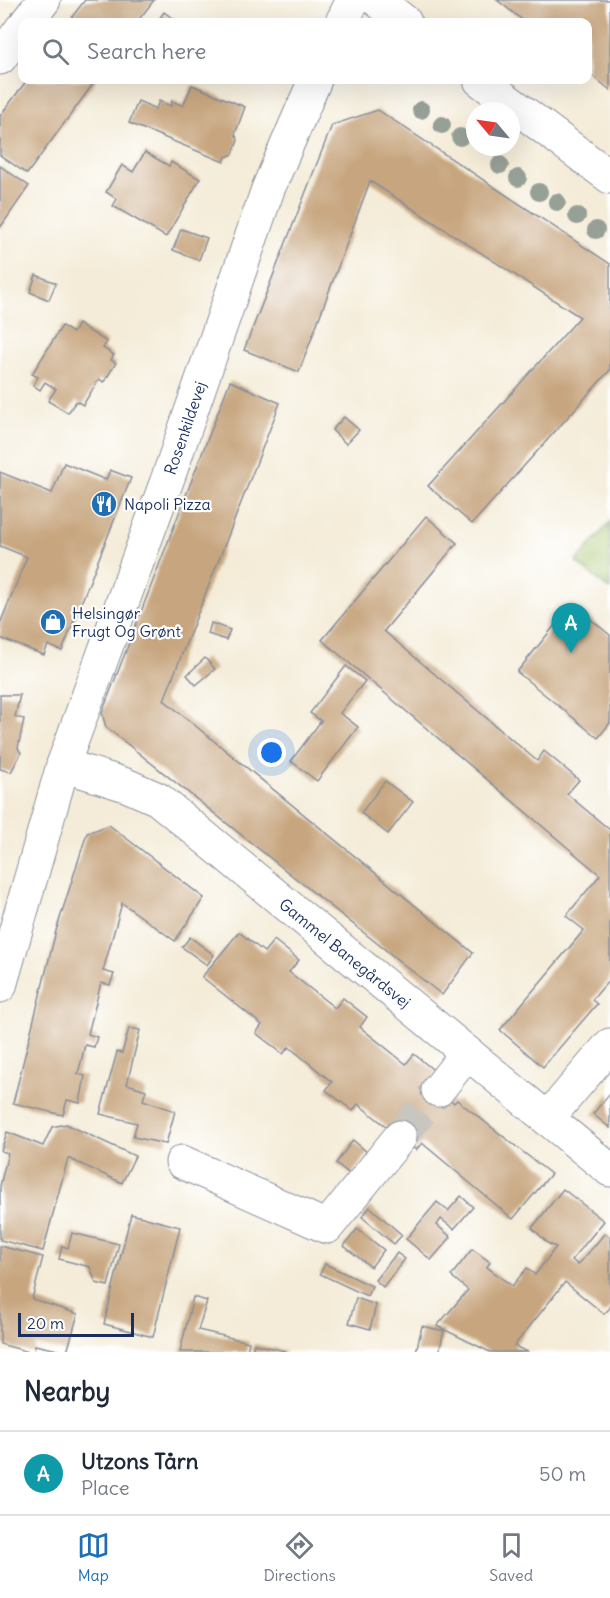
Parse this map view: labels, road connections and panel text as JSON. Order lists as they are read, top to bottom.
{
  "streets": {
    "street": ["Rosenkildevej", "Gammel Banegårdsvej"]
  },
  "crossings": [
    ["Rosenkildevej", "Gammel Banegårdsvej"]
  ],
  "places": {
    "restaurant": ["Napoli Pizza"],
    "shop": ["Helsingør Frugt Og Grønt"]
  },
  "scale_bar": "20 m",
  "north": "top left",
  "page": {
    "search": "Search here",
    "pins": "A",
    "scale": "20 m",
    "heading": "Nearby",
    "list": [
      {
        "mark": "A",
        "name": "Utzons Tårn",
        "note": "Place",
        "value": "50 m"
      }
    ],
    "nav": ["Map", "Directions", "Saved"]
  }
}
